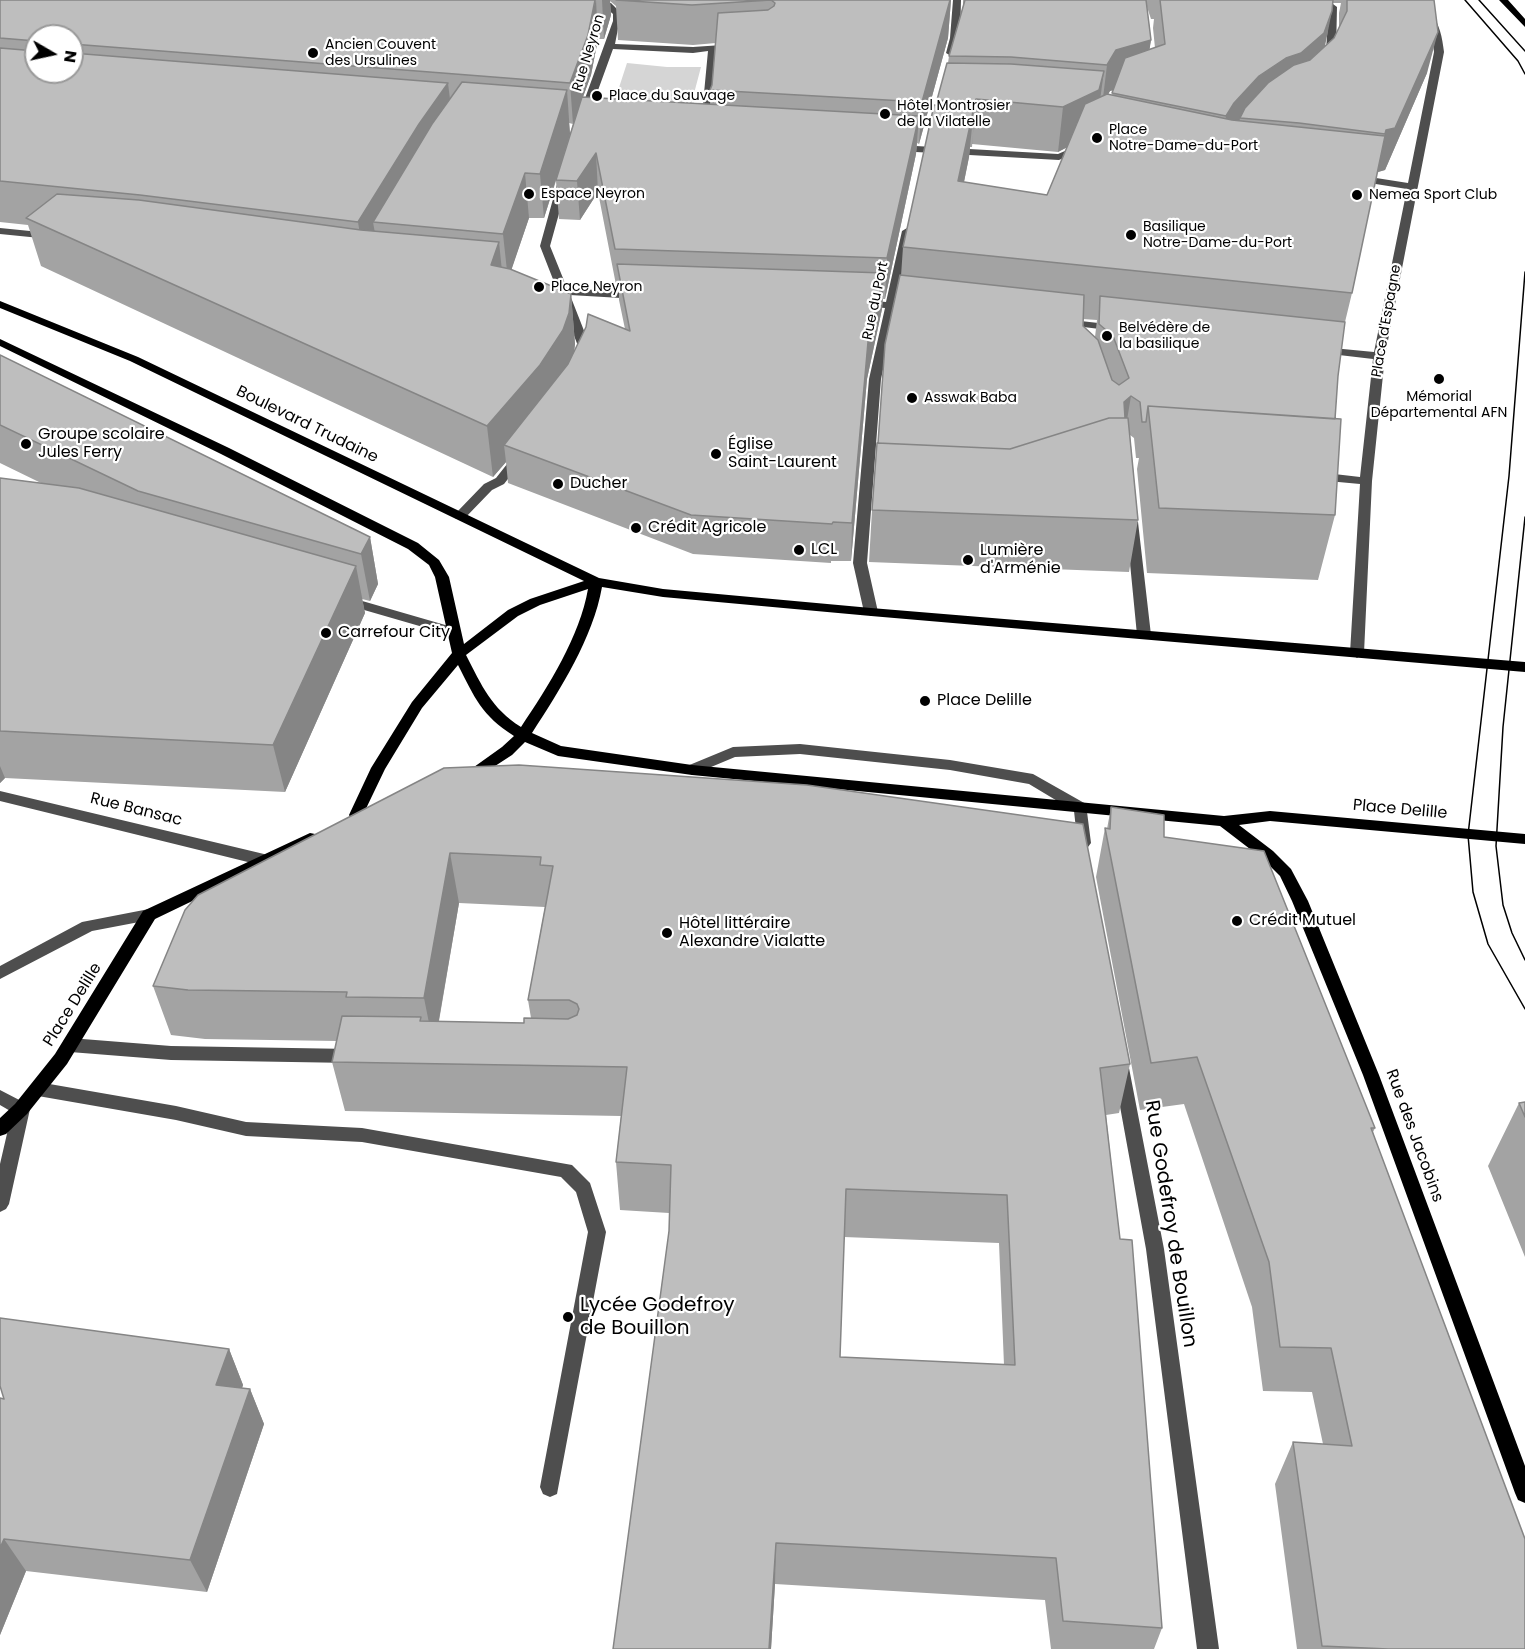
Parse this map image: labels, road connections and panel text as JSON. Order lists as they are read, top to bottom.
{
  "streets": {
    "main road": ["Boulevard Trudaine", "Place Delille", "Rue des Jacobins"],
    "street": [
      "Rue Neyron",
      "Rue du Port",
      "Place d'Espagne",
      "Rue Bansac",
      "Rue Godefroy de Bouillon"
    ]
  },
  "crossings": [
    ["Place Delille", "Rue des Jacobins"]
  ],
  "places": [
    "Ancien Couvent des Ursulines",
    "Place du Sauvage",
    "Hôtel Montrosier de la Vilatelle",
    "Place Notre-Dame-du-Port",
    "Espace Neyron",
    "Nemea Sport Club",
    "Basilique Notre-Dame-du-Port",
    "Place Neyron",
    "Belvédère de la basilique",
    "Mémorial Départemental AFN",
    "Asswak Baba",
    "Groupe scolaire Jules Ferry",
    "Église Saint-Laurent",
    "Ducher",
    "Crédit Agricole",
    "LCL",
    "Lumière d'Arménie",
    "Carrefour City",
    "Place Delille",
    "Crédit Mutuel",
    "Hôtel littéraire Alexandre Vialatte",
    "Lycée Godefroy de Bouillon"
  ],
  "north": "right"
}
